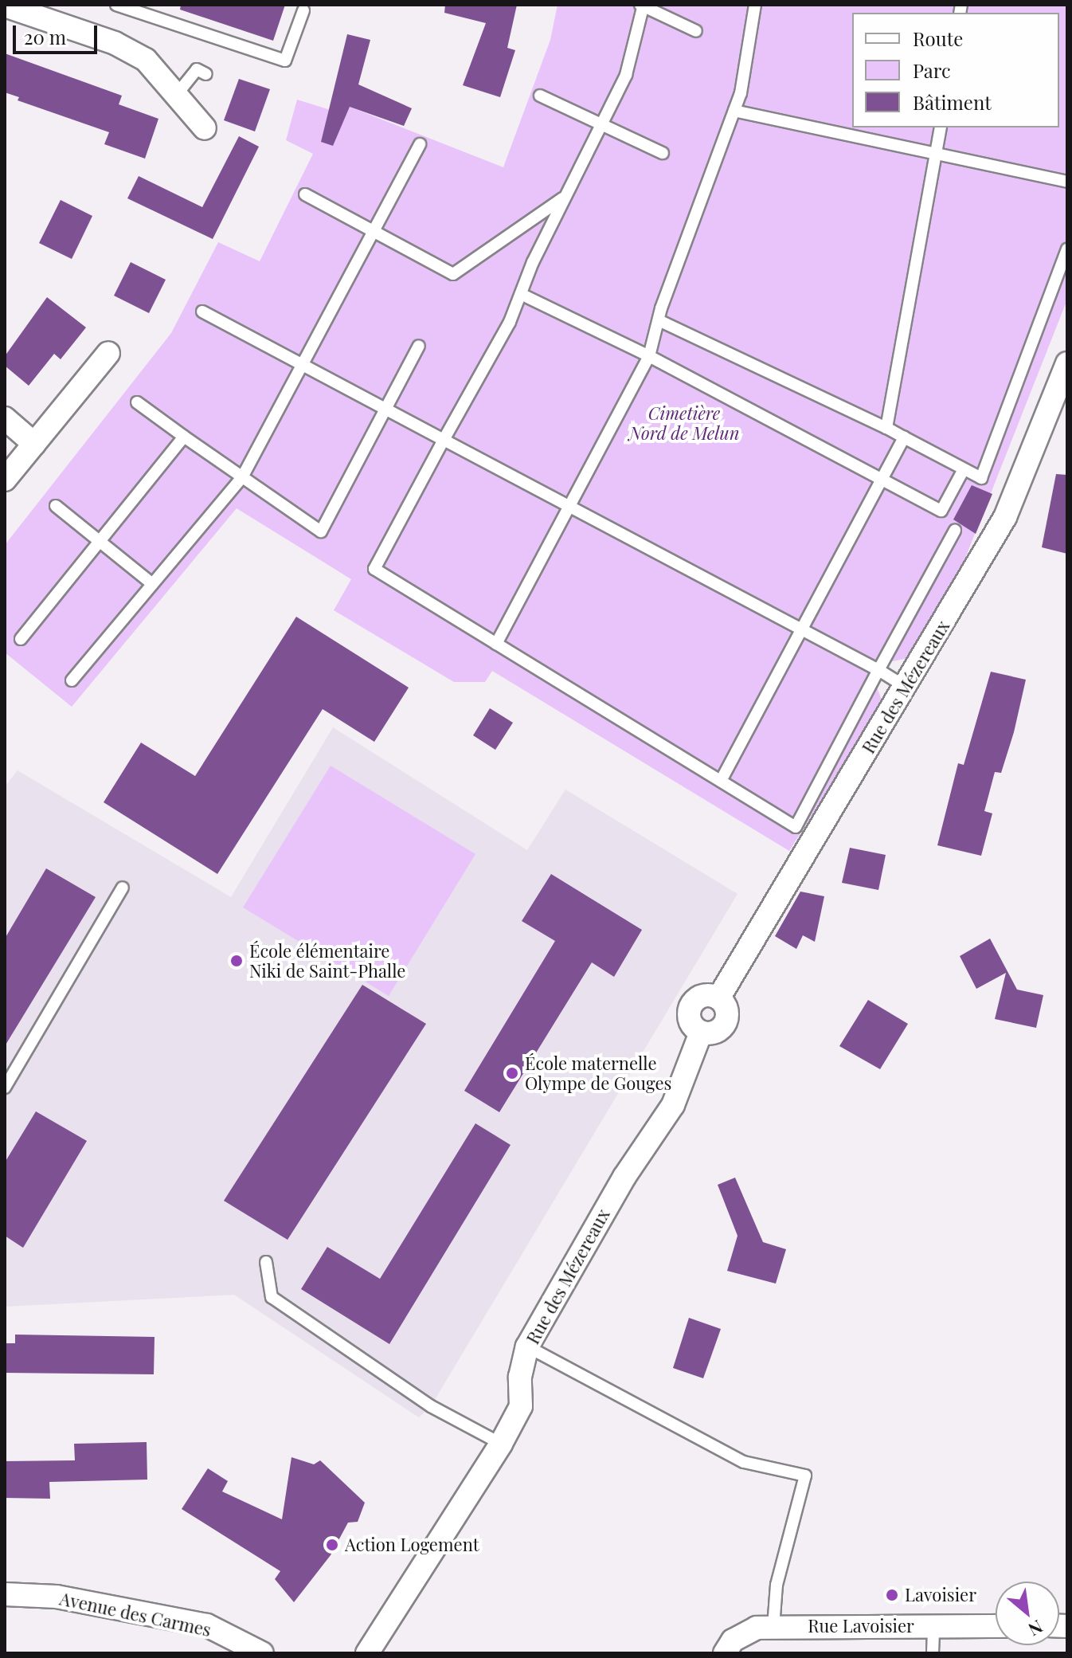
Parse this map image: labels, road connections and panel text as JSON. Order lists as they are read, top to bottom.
{
  "streets": {
    "street": ["Rue des Mézereaux", "Avenue des Carmes", "Rue Lavoisier"]
  },
  "parks": ["Cimetière Nord de Melun"],
  "places": [
    "École élémentaire Niki de Saint-Phalle",
    "École maternelle Olympe de Gouges",
    "Action Logement",
    "Lavoisier"
  ],
  "legend": ["Route", "Parc", "Bâtiment"],
  "scale_bar": "20 m",
  "north": "bottom right"
}
